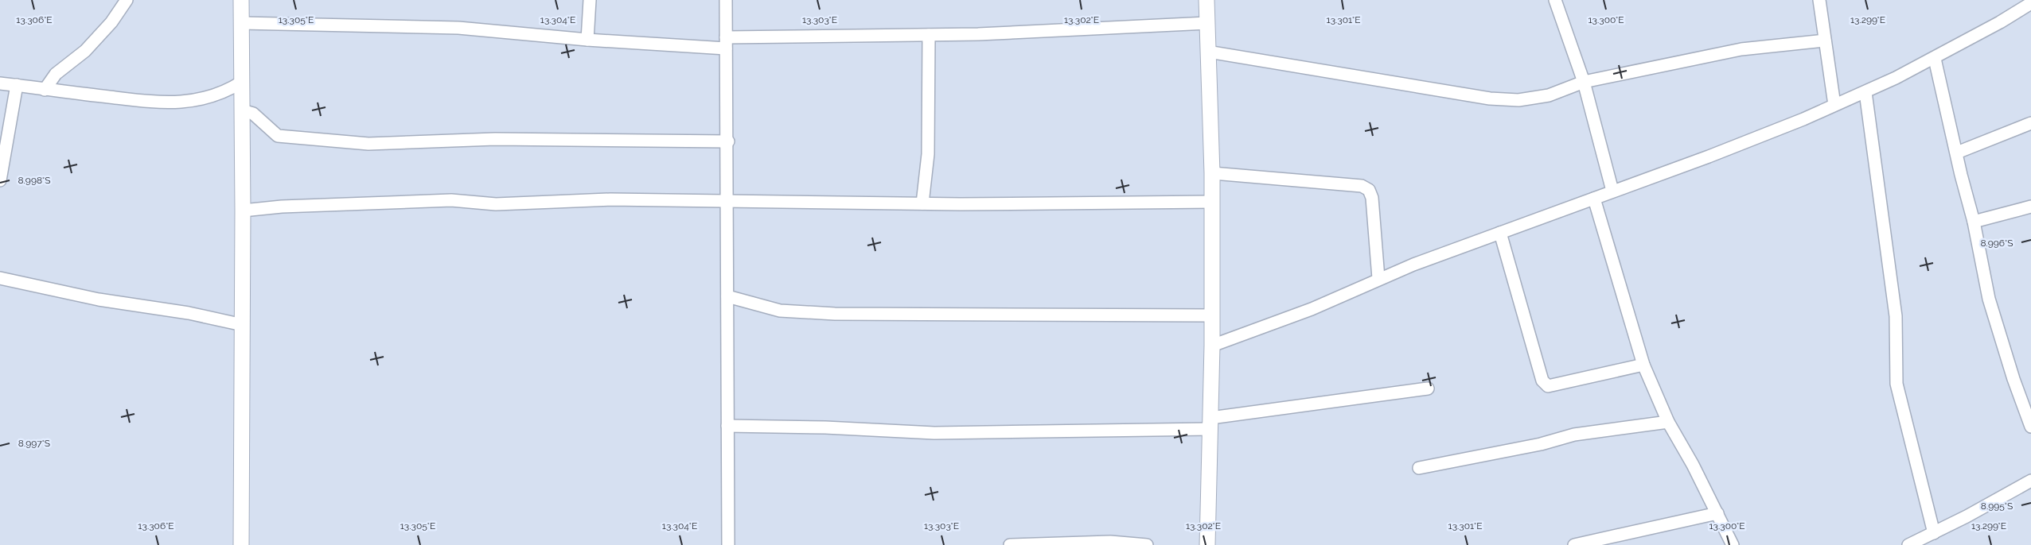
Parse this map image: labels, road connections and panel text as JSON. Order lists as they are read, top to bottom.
{
  "coordinates": [
    "13.306°E",
    "13.305°E",
    "13.304°E",
    "13.303°E",
    "13.302°E",
    "13.301°E",
    "13.300°E",
    "13.299°E",
    "8.998°S",
    "8.996°S",
    "8.997°S",
    "8.995°S"
  ]
}
